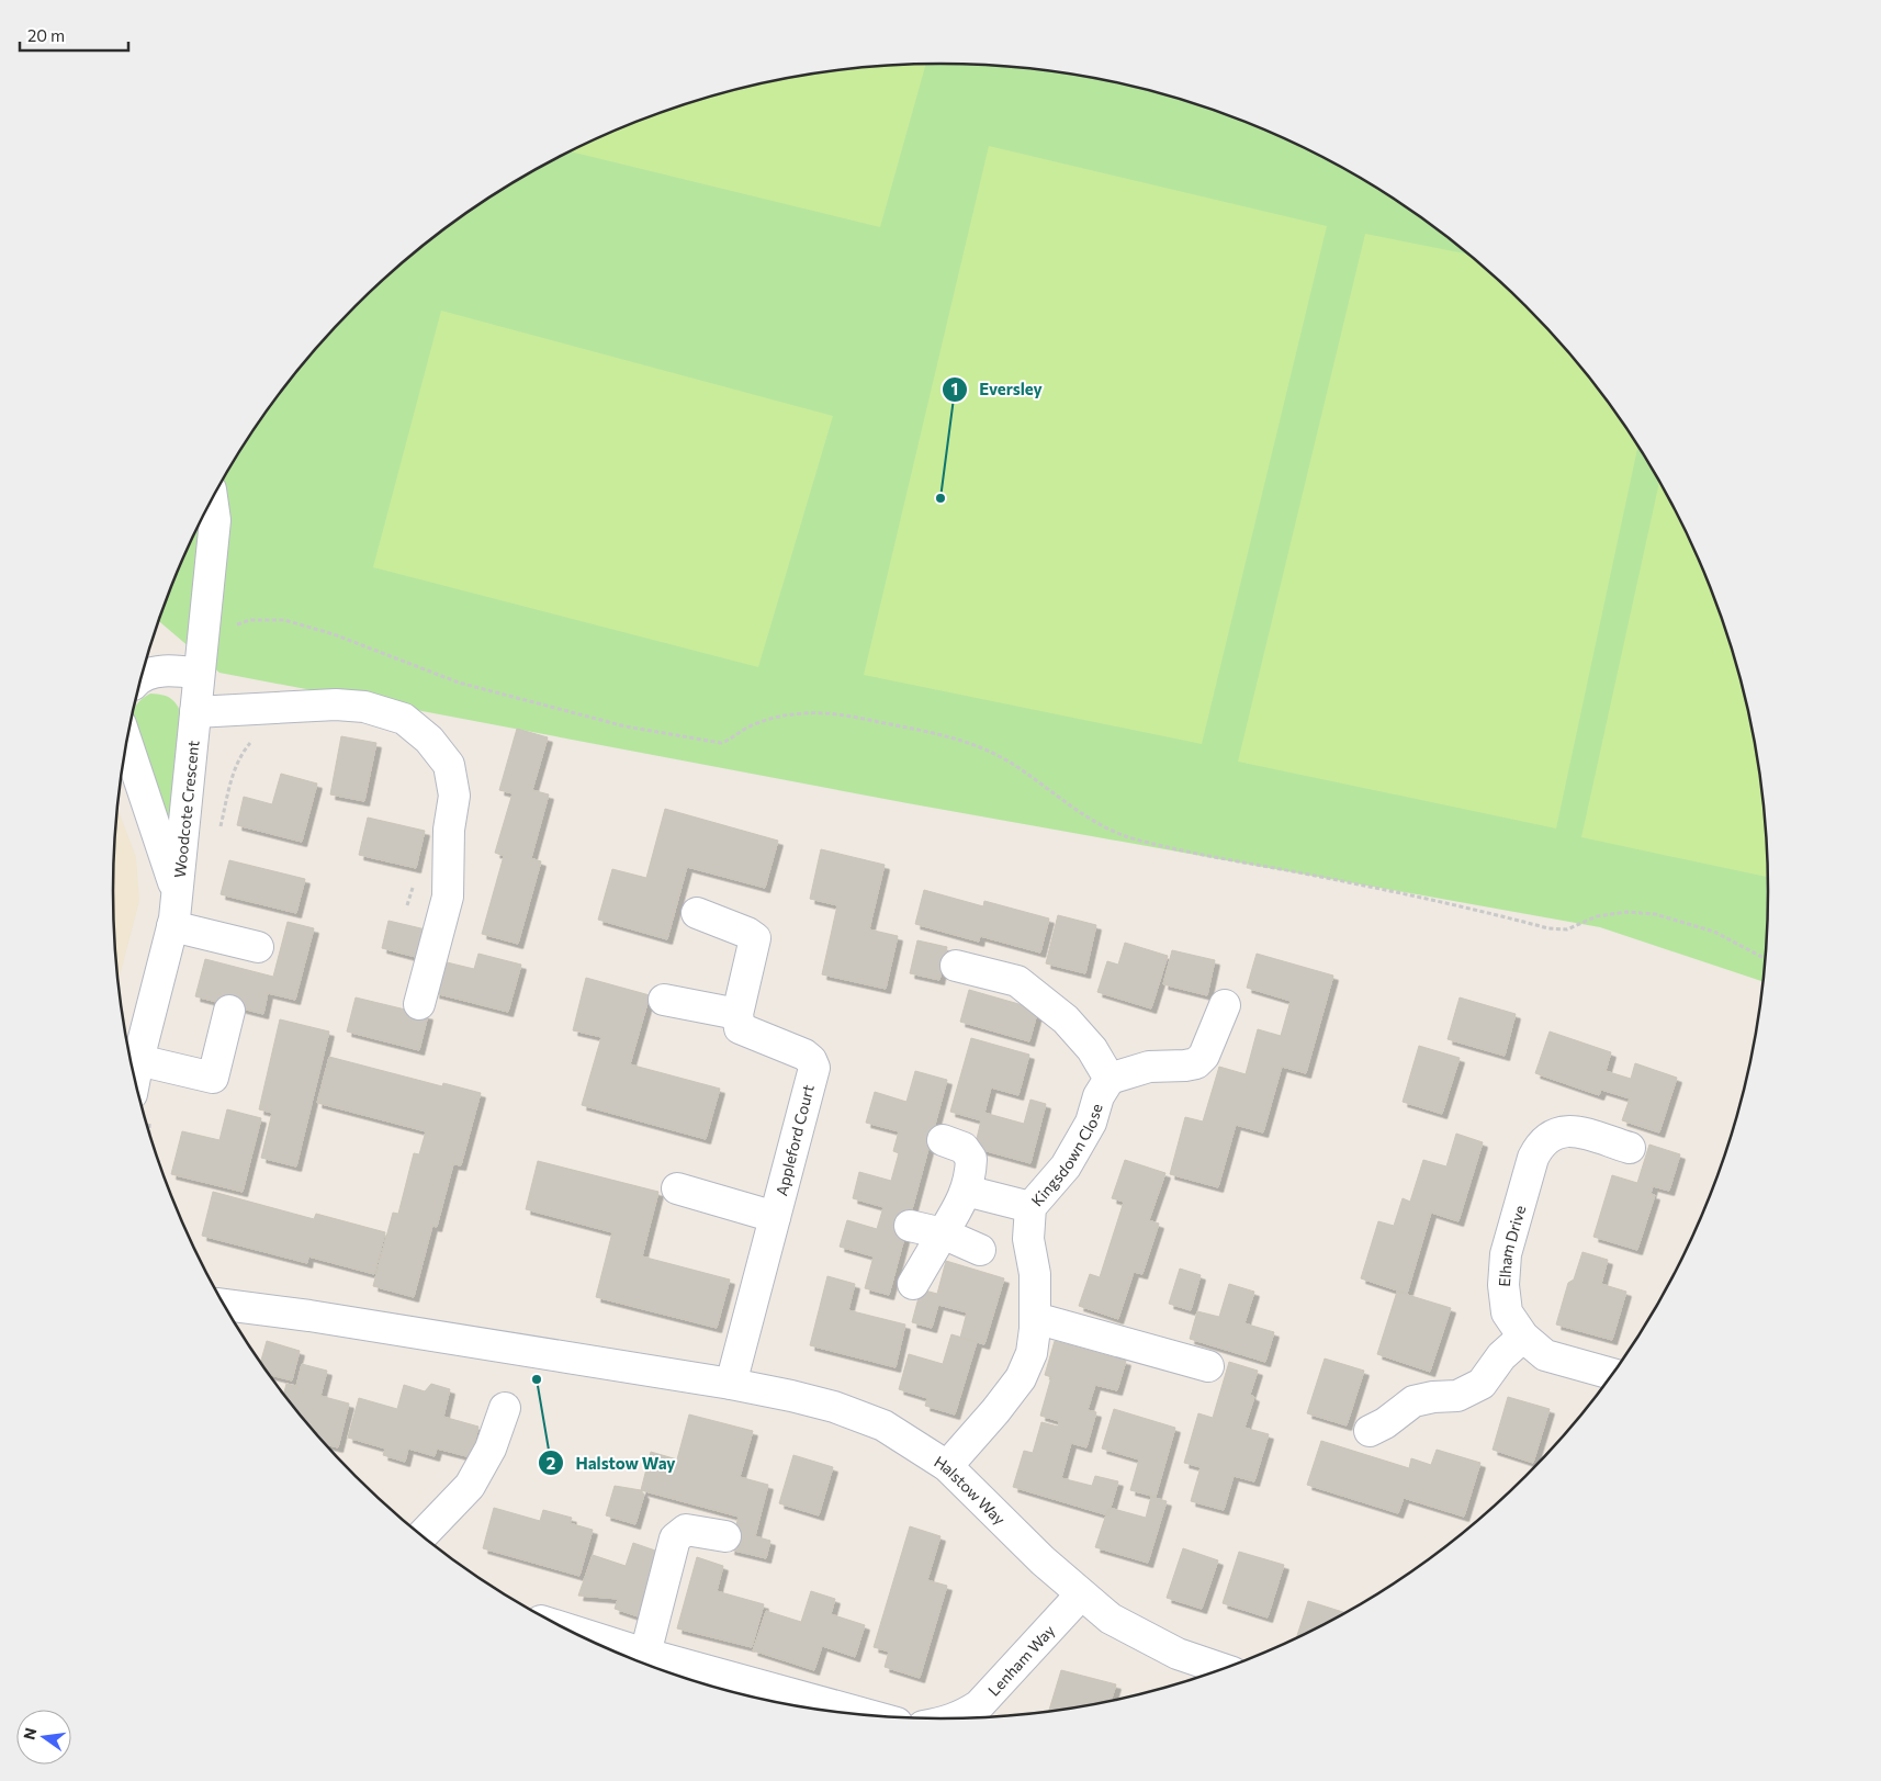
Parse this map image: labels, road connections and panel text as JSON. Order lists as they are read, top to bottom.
{
  "streets": {
    "street": [
      "Woodcote Crescent",
      "Appleford Court",
      "Kingsdown Close",
      "Elham Drive",
      "Halstow Way",
      "Lenham Way"
    ]
  },
  "crossings": [
    ["Appleford Court", "Halstow Way"],
    ["Kingsdown Close", "Halstow Way"],
    ["Halstow Way", "Lenham Way"]
  ],
  "places": ["Eversley", "Halstow Way"],
  "scale_bar": "20 m",
  "north": "left"
}
